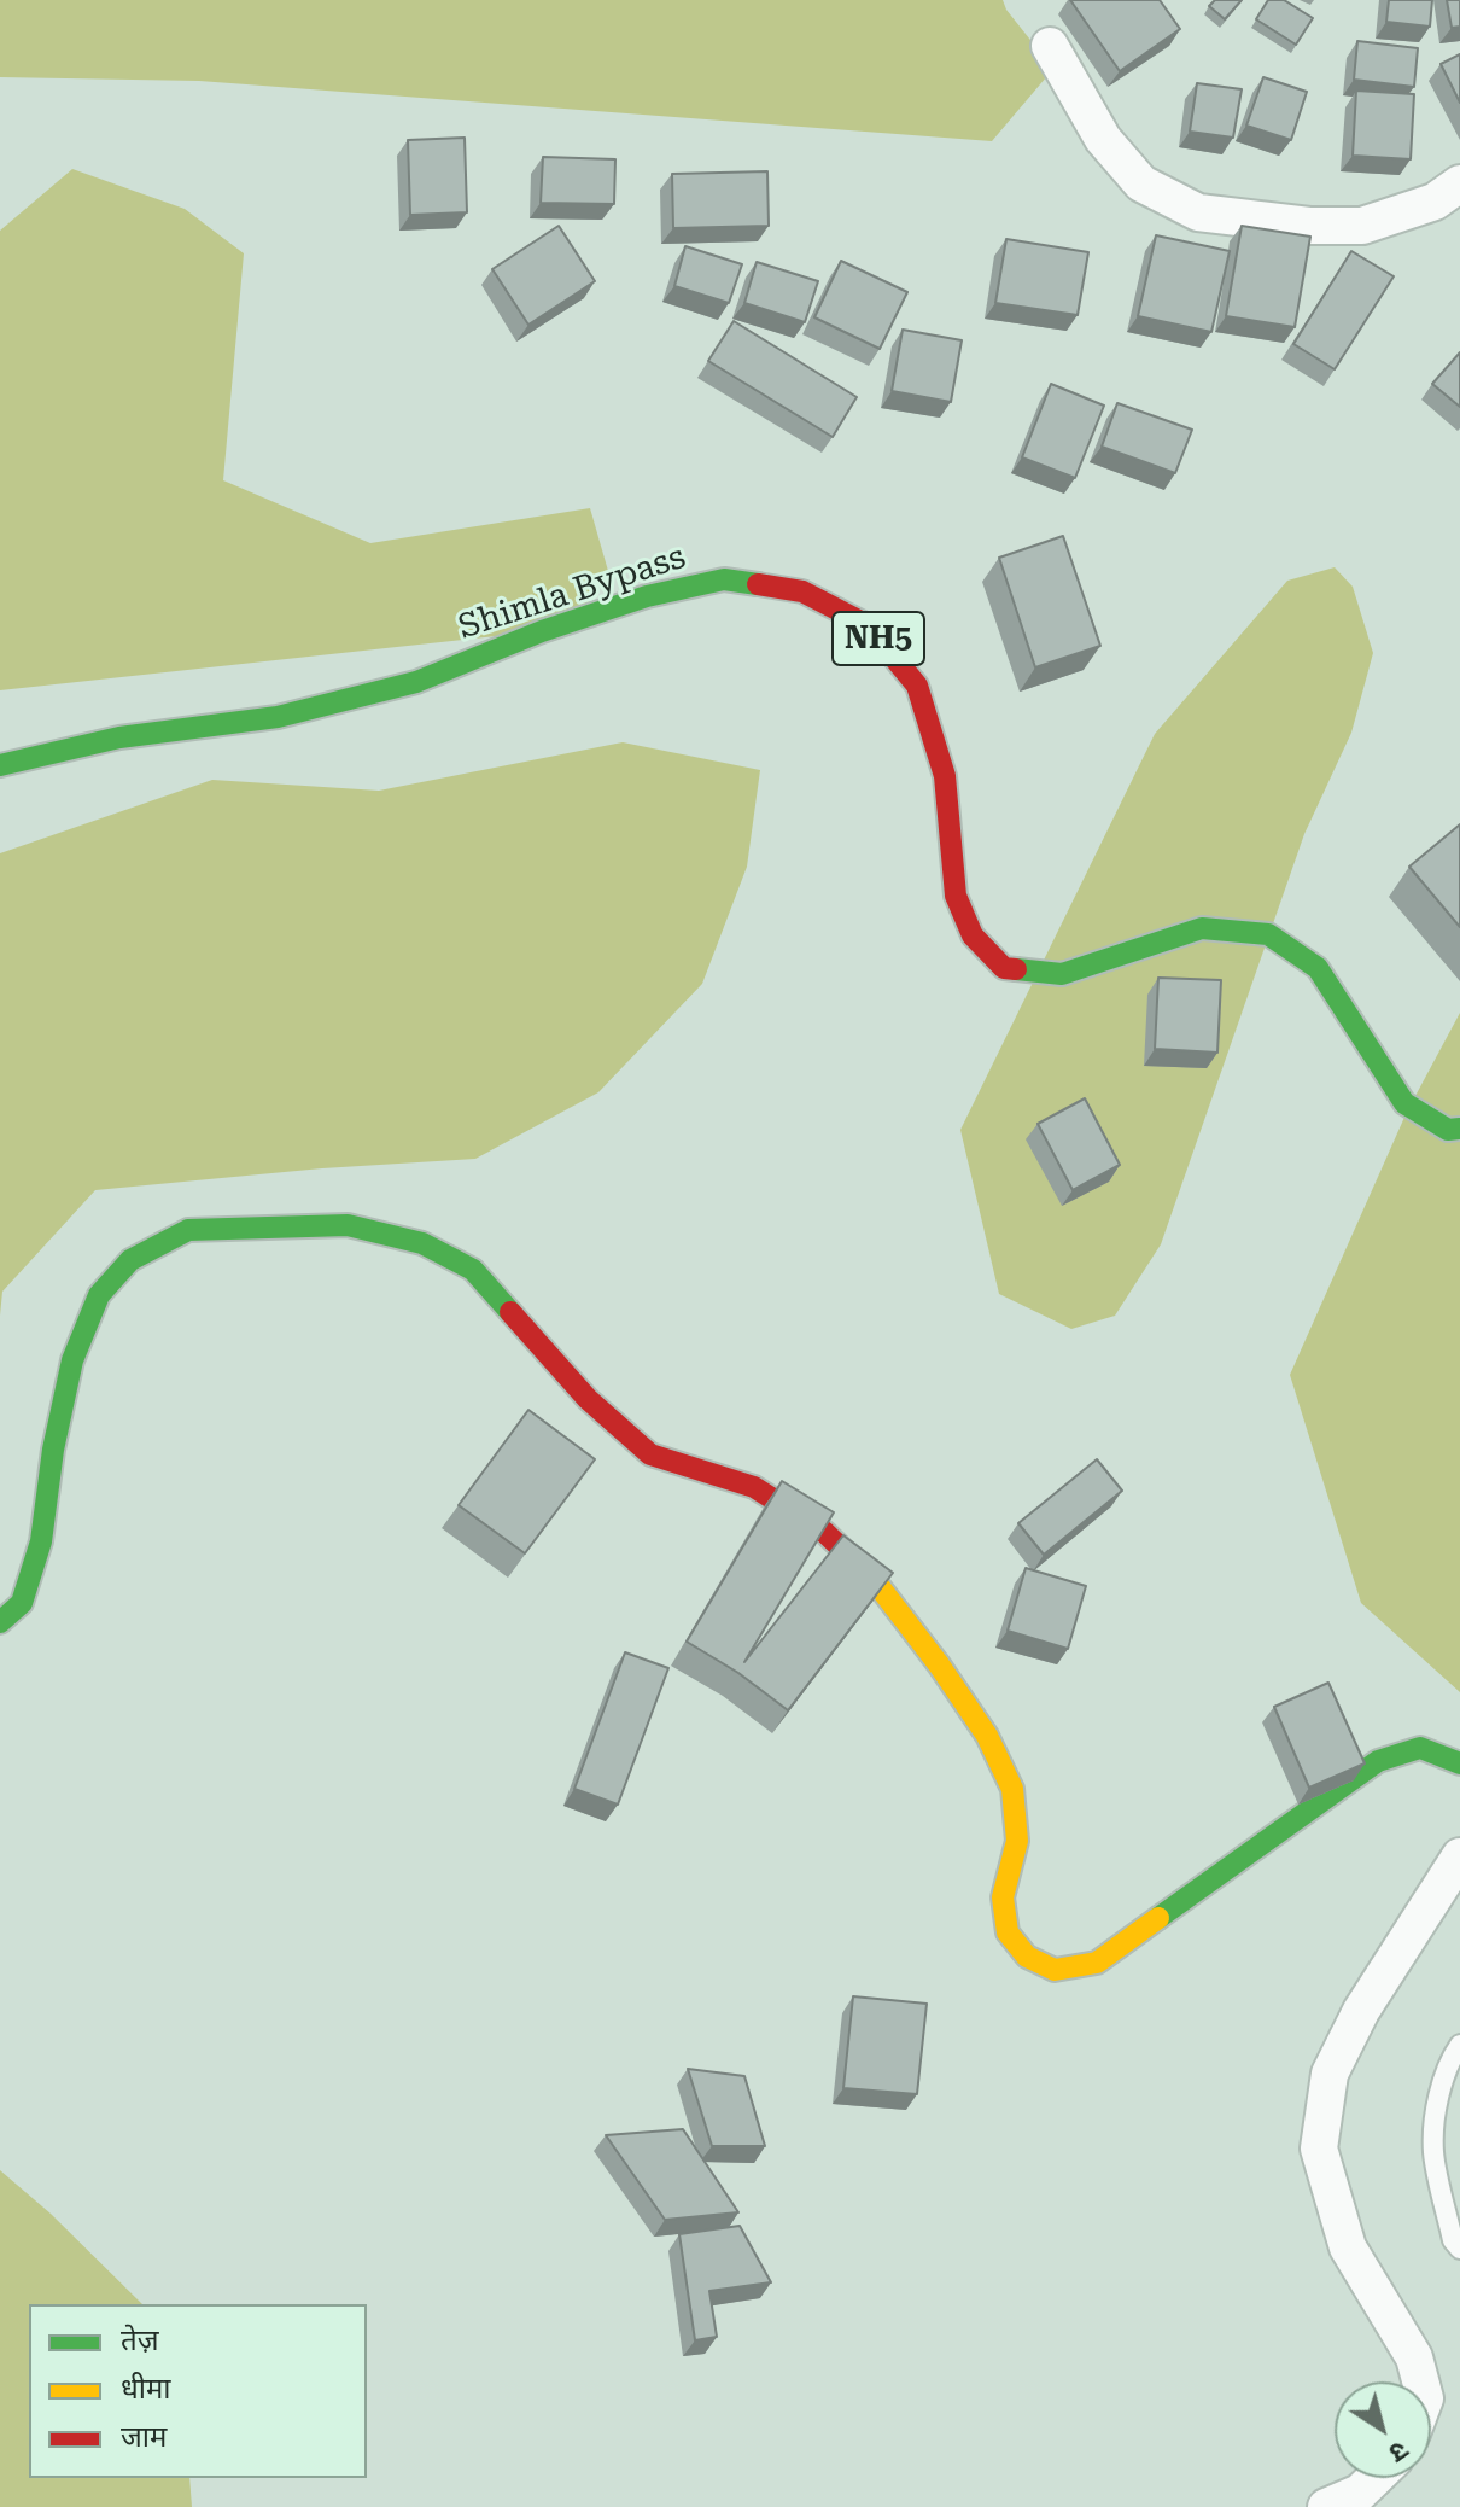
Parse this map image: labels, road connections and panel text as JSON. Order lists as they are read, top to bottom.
{
  "streets": {
    "main road": ["Shimla Bypass", "NH5"]
  },
  "legend": ["तेज़", "धीमा", "जाम"],
  "north": "bottom right"
}
